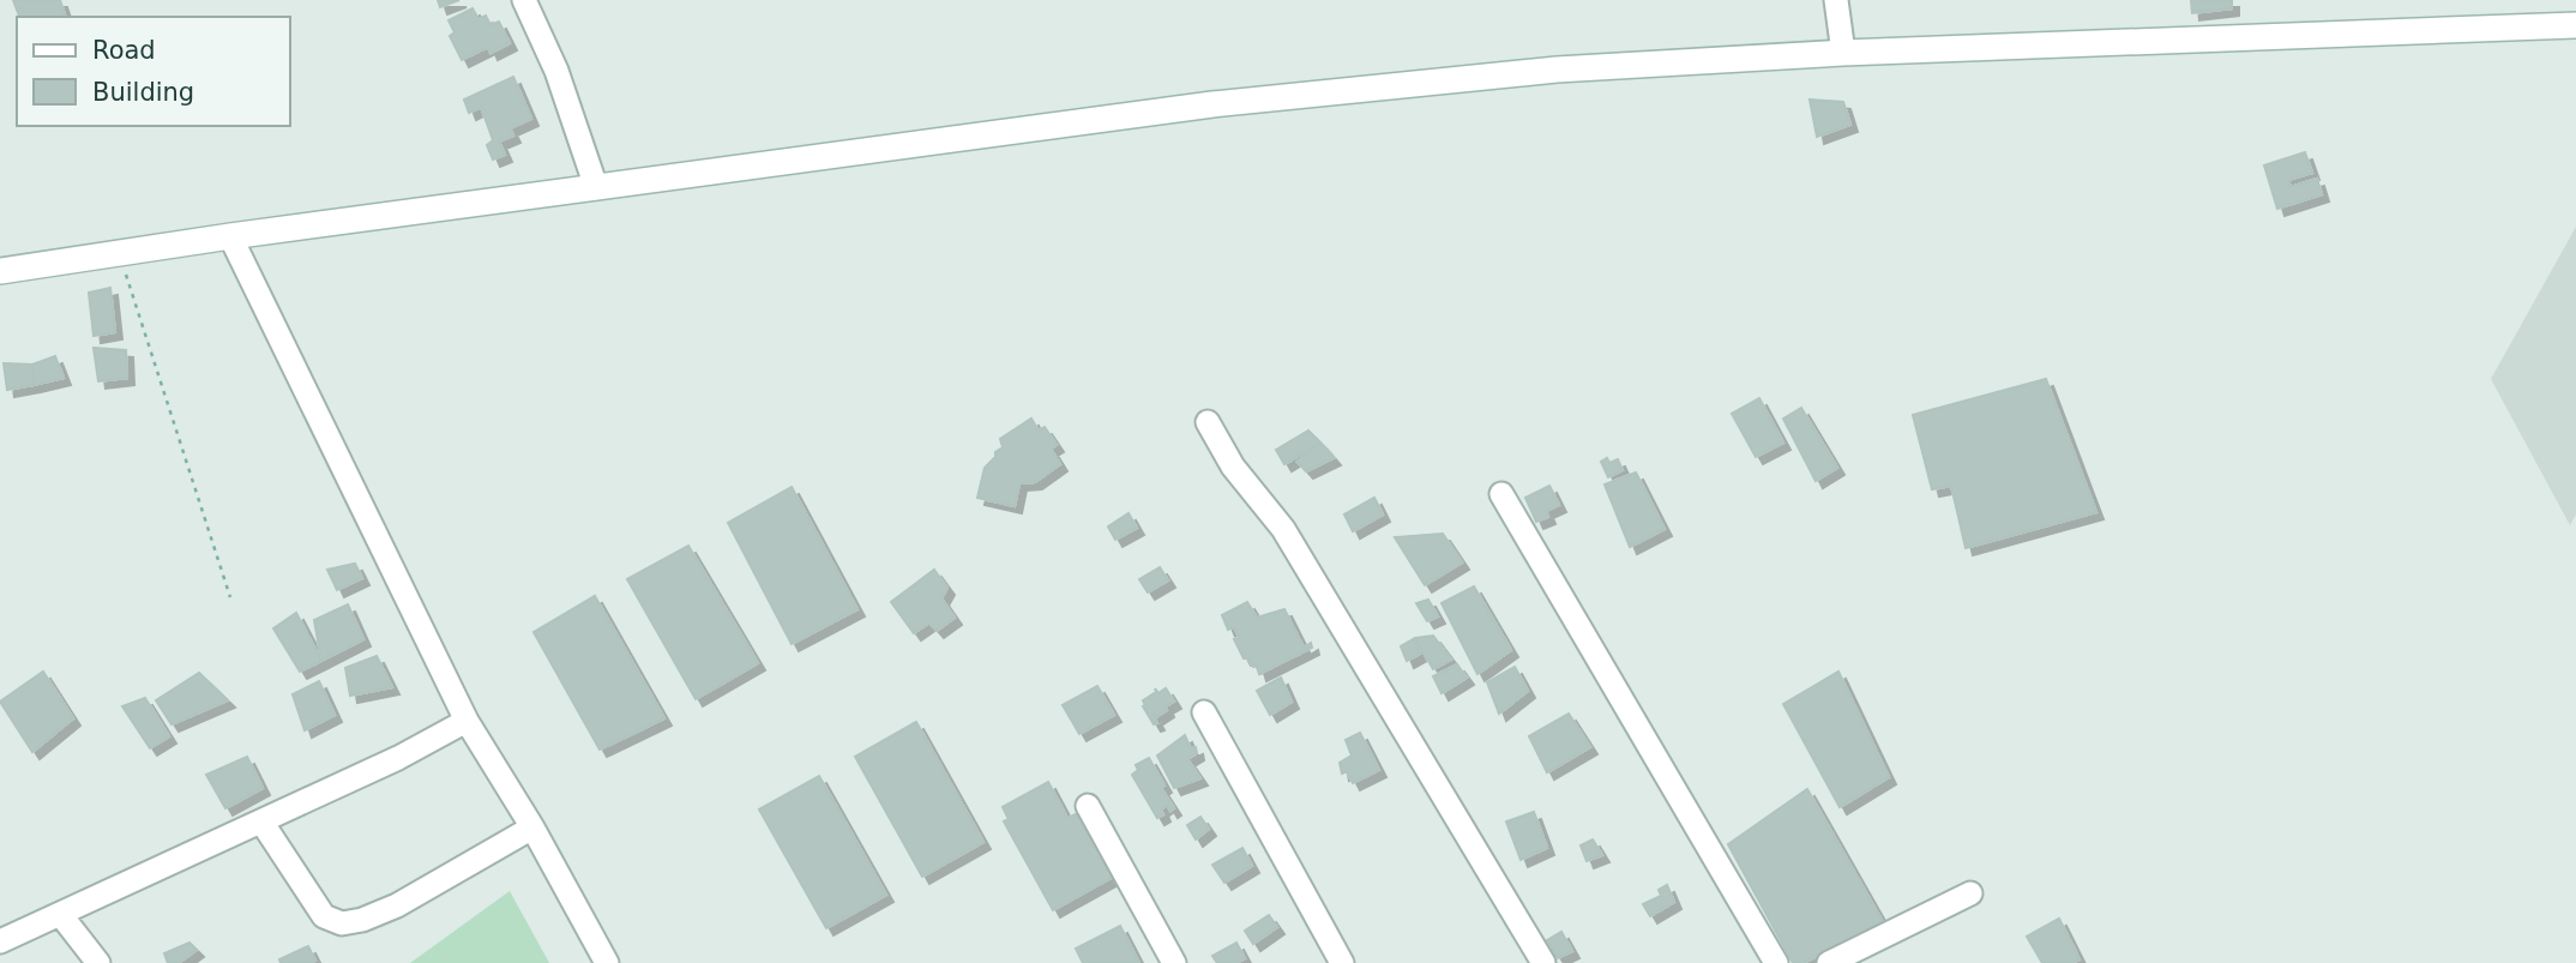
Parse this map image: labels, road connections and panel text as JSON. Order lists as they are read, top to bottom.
{
  "legend": ["Road", "Building"]
}
